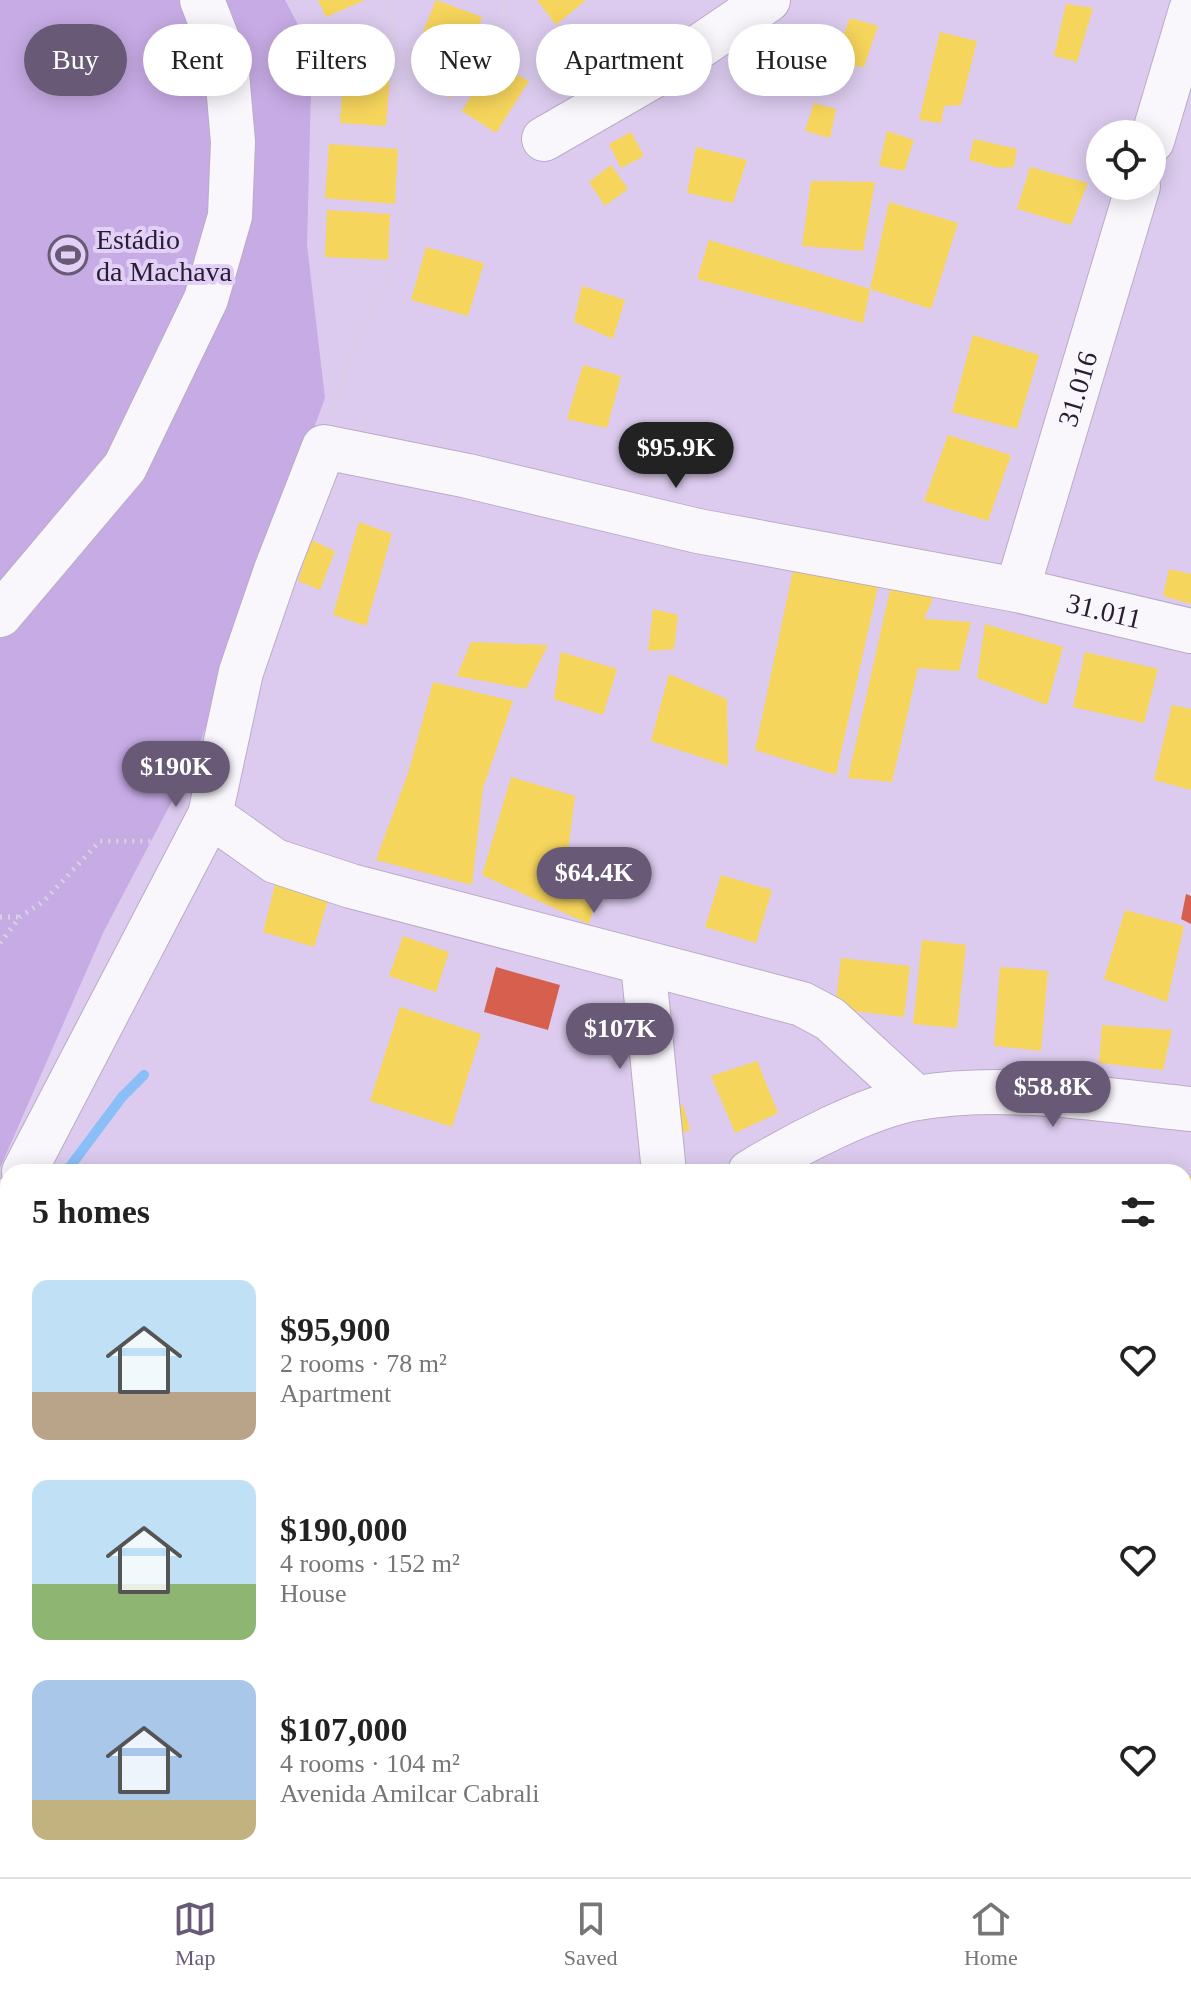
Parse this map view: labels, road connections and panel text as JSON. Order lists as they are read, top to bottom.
{
  "streets": {
    "street": ["31.016", "31.011"]
  },
  "crossings": [
    ["31.016", "31.011"]
  ],
  "places": {
    "sports": ["Estádio da Machava"]
  },
  "page": {
    "chip": [
      "Buy",
      "Rent",
      "Filters",
      "New",
      "Apartment",
      "House"
    ],
    "price": [
      "$95.9K",
      "$190K",
      "$64.4K",
      "$107K",
      "$58.8K"
    ],
    "heading": "5 homes",
    "list": [
      {
        "name": "$95,900",
        "note": "2 rooms · 78 m² · Apartment"
      },
      {
        "name": "$190,000",
        "note": "4 rooms · 152 m² · House"
      },
      {
        "name": "$107,000",
        "note": "4 rooms · 104 m² · Avenida Amilcar Cabrali"
      }
    ],
    "tabs": ["Map", "Saved", "Home"]
  }
}
